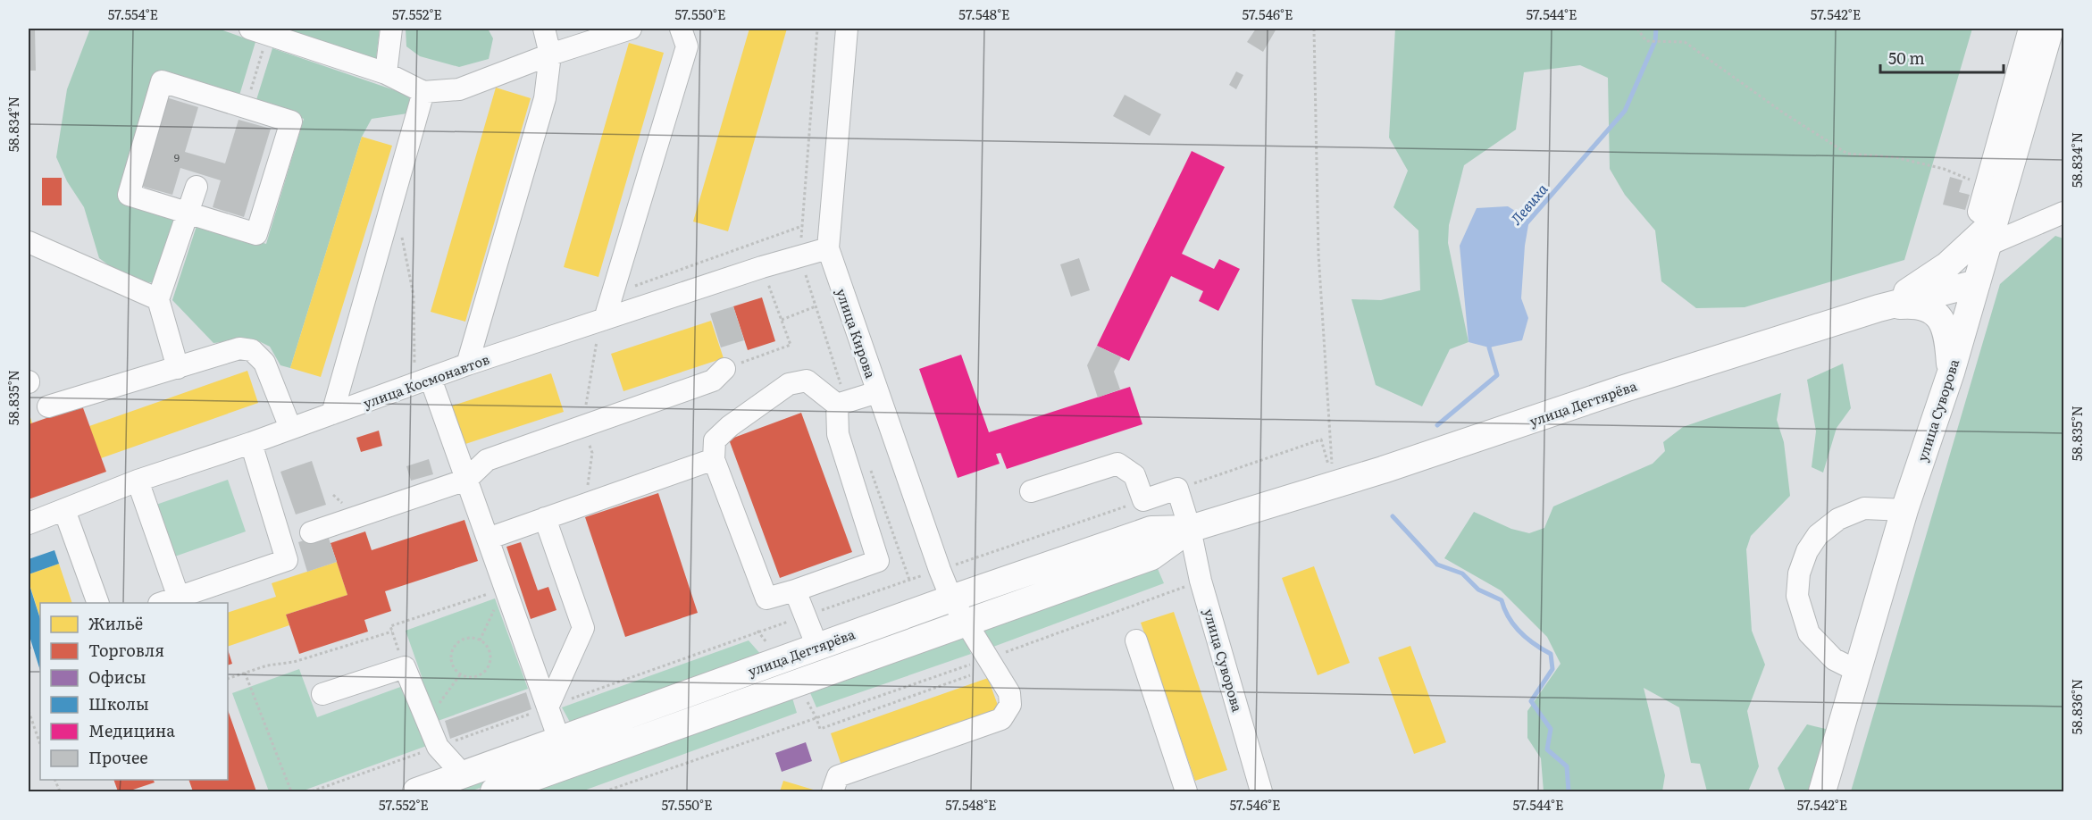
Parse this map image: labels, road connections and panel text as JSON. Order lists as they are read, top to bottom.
{
  "streets": {
    "main road": ["улица Дегтярёва", "улица Суворова"],
    "street": ["улица Кирова", "улица Космонавтов"]
  },
  "crossings": [
    ["улица Кирова", "улица Космонавтов"],
    ["улица Кирова", "улица Дегтярёва"],
    ["улица Дегтярёва", "улица Суворова"]
  ],
  "water": ["Левиха"],
  "house_numbers": ["9"],
  "legend": [
    "Жильё",
    "Торговля",
    "Офисы",
    "Школы",
    "Медицина",
    "Прочее"
  ],
  "scale_bar": "50 m",
  "coordinates": [
    "57.554°E",
    "57.552°E",
    "57.550°E",
    "57.548°E",
    "57.546°E",
    "57.544°E",
    "57.542°E",
    "58.834°N",
    "58.835°N",
    "58.836°N"
  ]
}
